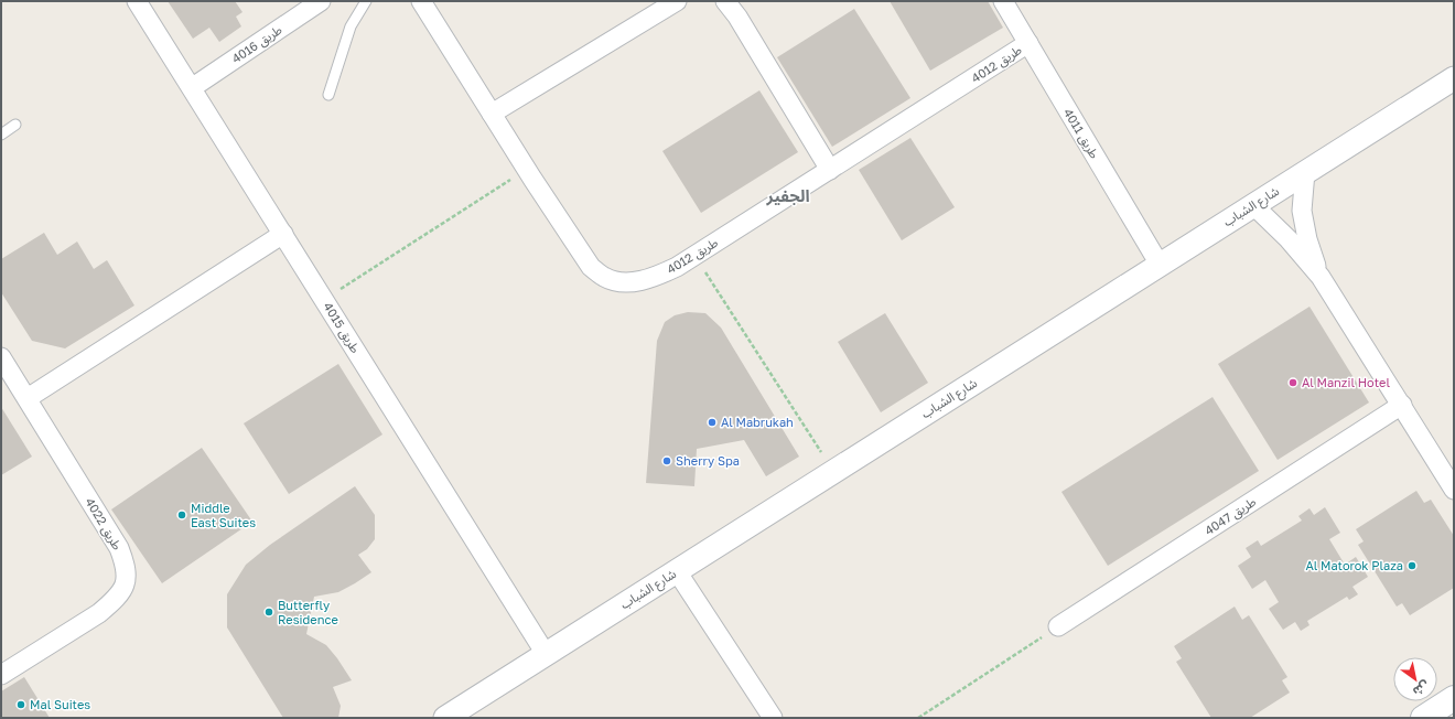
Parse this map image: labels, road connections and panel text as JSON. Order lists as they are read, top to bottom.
{
  "streets": {
    "street": [
      "طريق 4016",
      "طريق 4012",
      "طريق 4011",
      "شارع الشباب",
      "طريق 4015",
      "طريق 4047",
      "طريق 4022"
    ]
  },
  "crossings": [
    ["طريق 4016", "طريق 4015"],
    ["طريق 4012", "طريق 4011"],
    ["طريق 4011", "شارع الشباب"],
    ["شارع الشباب", "طريق 4015"]
  ],
  "districts": ["الجفير"],
  "places": [
    "Al Manzil Hotel",
    "Al Mabrukah",
    "Sherry Spa",
    "Middle East Suites",
    "Al Matorok Plaza",
    "Butterfly Residence",
    "Mal Suites"
  ],
  "north": "bottom right"
}
